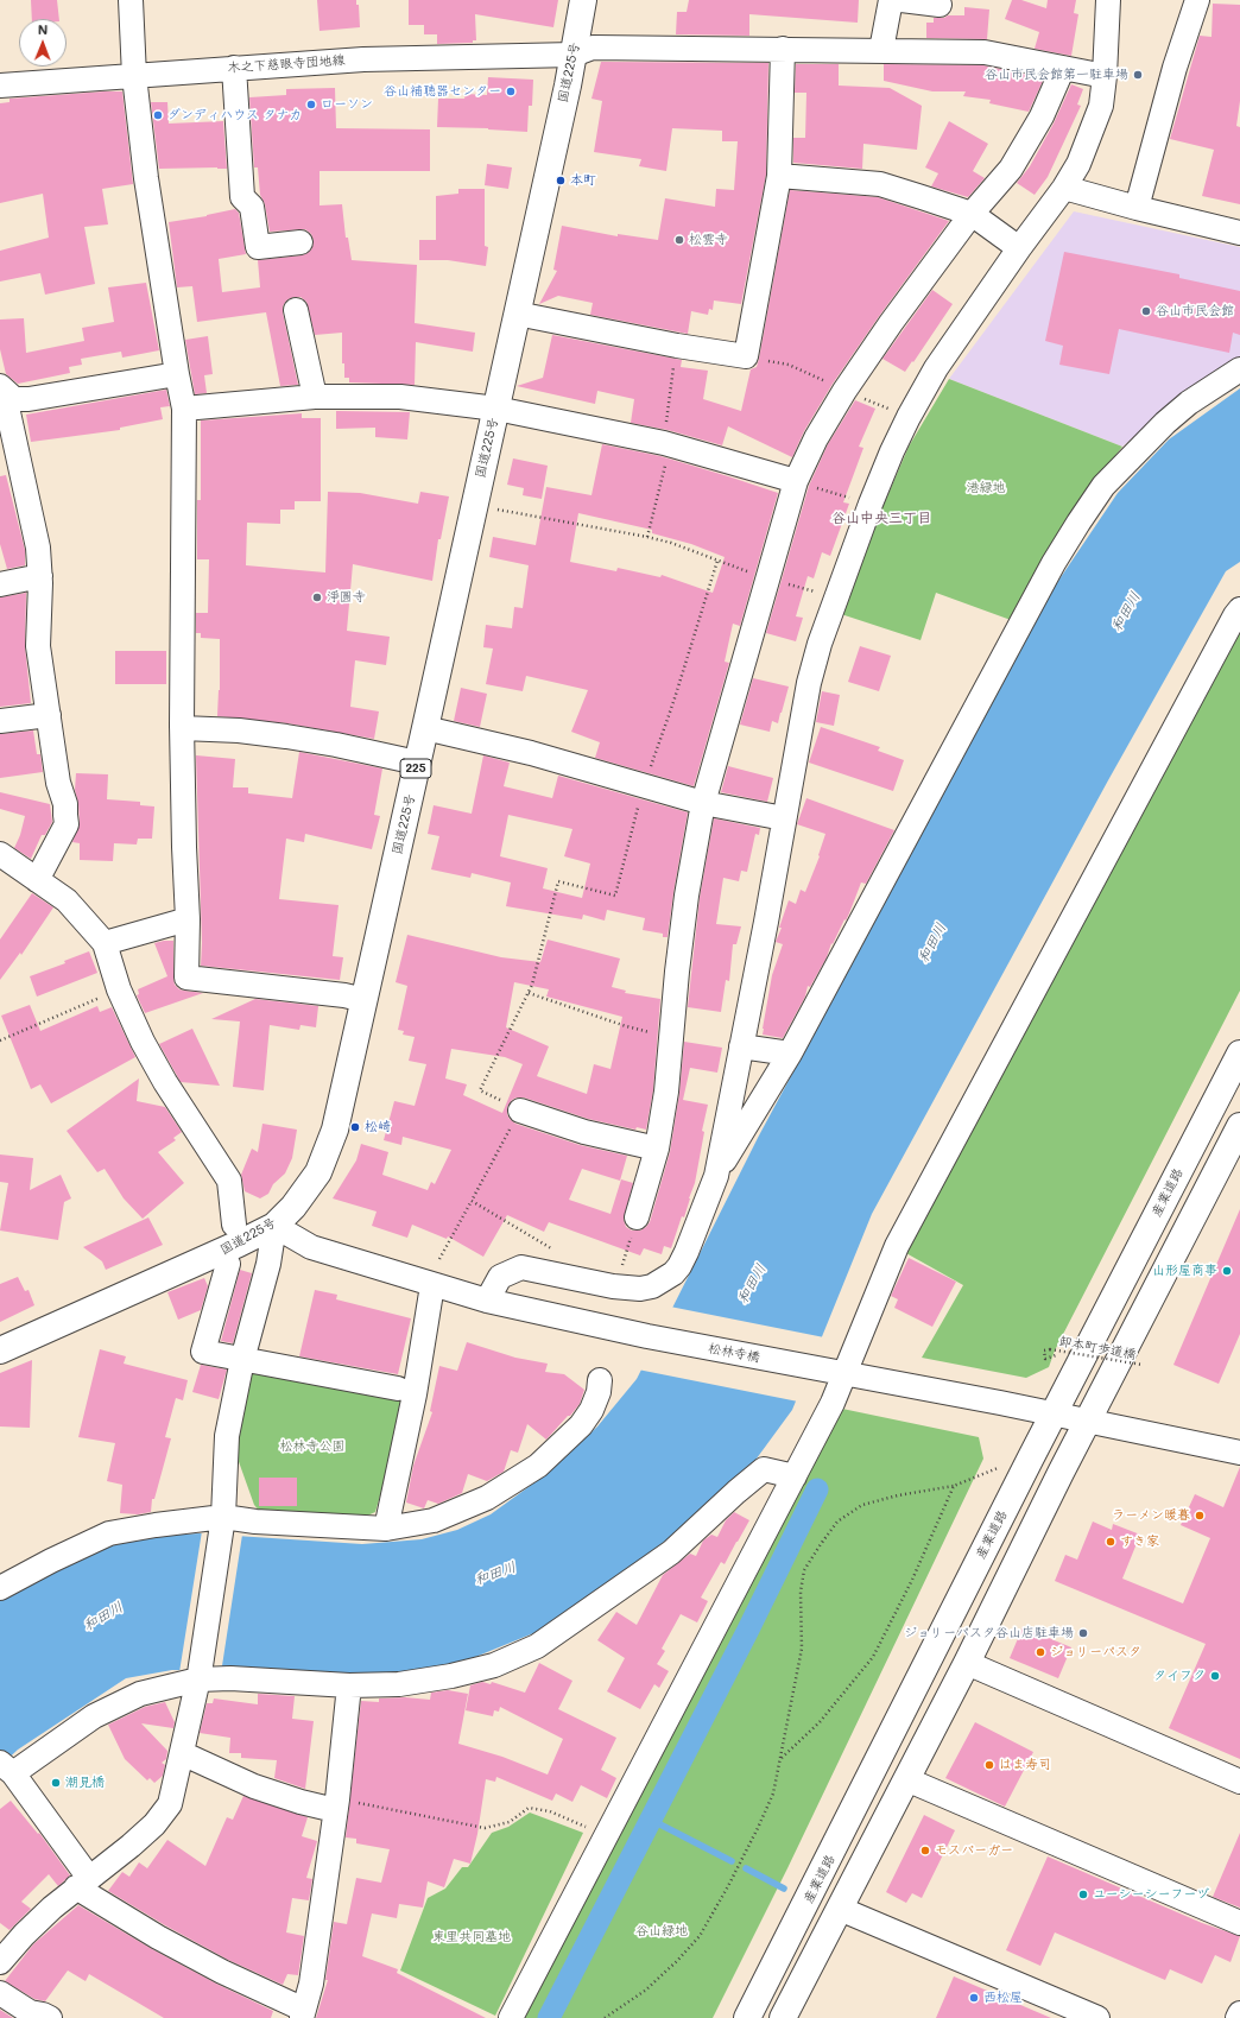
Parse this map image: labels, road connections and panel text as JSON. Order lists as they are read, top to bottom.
{
  "streets": {
    "main road": ["国道225号", "225", "産業道路"],
    "street": ["木之下慈眼寺団地線", "松林寺橋"],
    "path": ["卸本町歩道橋"]
  },
  "crossings": [
    ["木之下慈眼寺団地線", "国道225号"],
    ["国道225号", "松林寺橋"],
    ["産業道路", "松林寺橋"]
  ],
  "districts": ["谷山中央三丁目"],
  "water": ["和田川"],
  "parks": [
    "港緑地",
    "松林寺公園",
    "谷山緑地",
    "東里共同墓地"
  ],
  "places": [
    "谷山市民会館第一駐車場",
    "谷山補聴器センター",
    "ローソン",
    "ダンディハウス タナカ",
    "本町",
    "松雲寺",
    "谷山市民会館",
    "淨圓寺",
    "松崎",
    "山形屋商事",
    "ラーメン暖暮",
    "すき家",
    "ジョリーパスタ谷山店駐車場",
    "ジョリーパスタ",
    "タイフク",
    "はま寿司",
    "潮見橋",
    "モスバーガー",
    "ユーシーシーフーヅ",
    "西松屋"
  ],
  "north": "top"
}
